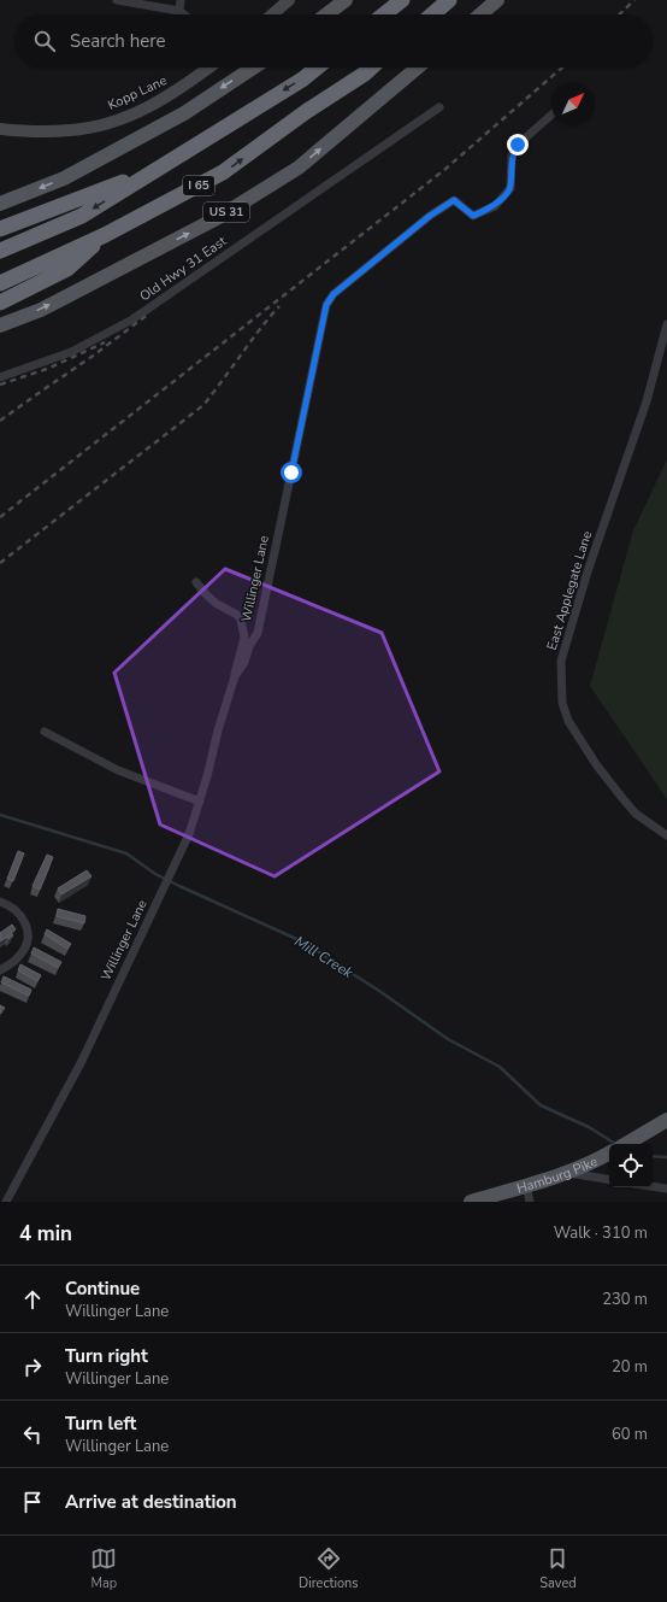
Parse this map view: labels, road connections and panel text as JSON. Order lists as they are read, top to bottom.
{
  "streets": {
    "highway": ["I 65"],
    "main road": ["US 31", "Hamburg Pike"],
    "street": [
      "Kopp Lane",
      "Old Hwy 31 East",
      "Willinger Lane",
      "East Applegate Lane"
    ]
  },
  "water": ["Mill Creek"],
  "north": "top right",
  "page": {
    "search": "Search here",
    "heading": ["4 min", "Walk · 310 m"],
    "list": [
      ["Continue", "Willinger Lane", "230 m"],
      ["Turn right", "Willinger Lane", "20 m"],
      ["Turn left", "Willinger Lane", "60 m"],
      "Arrive at destination"
    ],
    "nav": ["Map", "Directions", "Saved"]
  }
}
